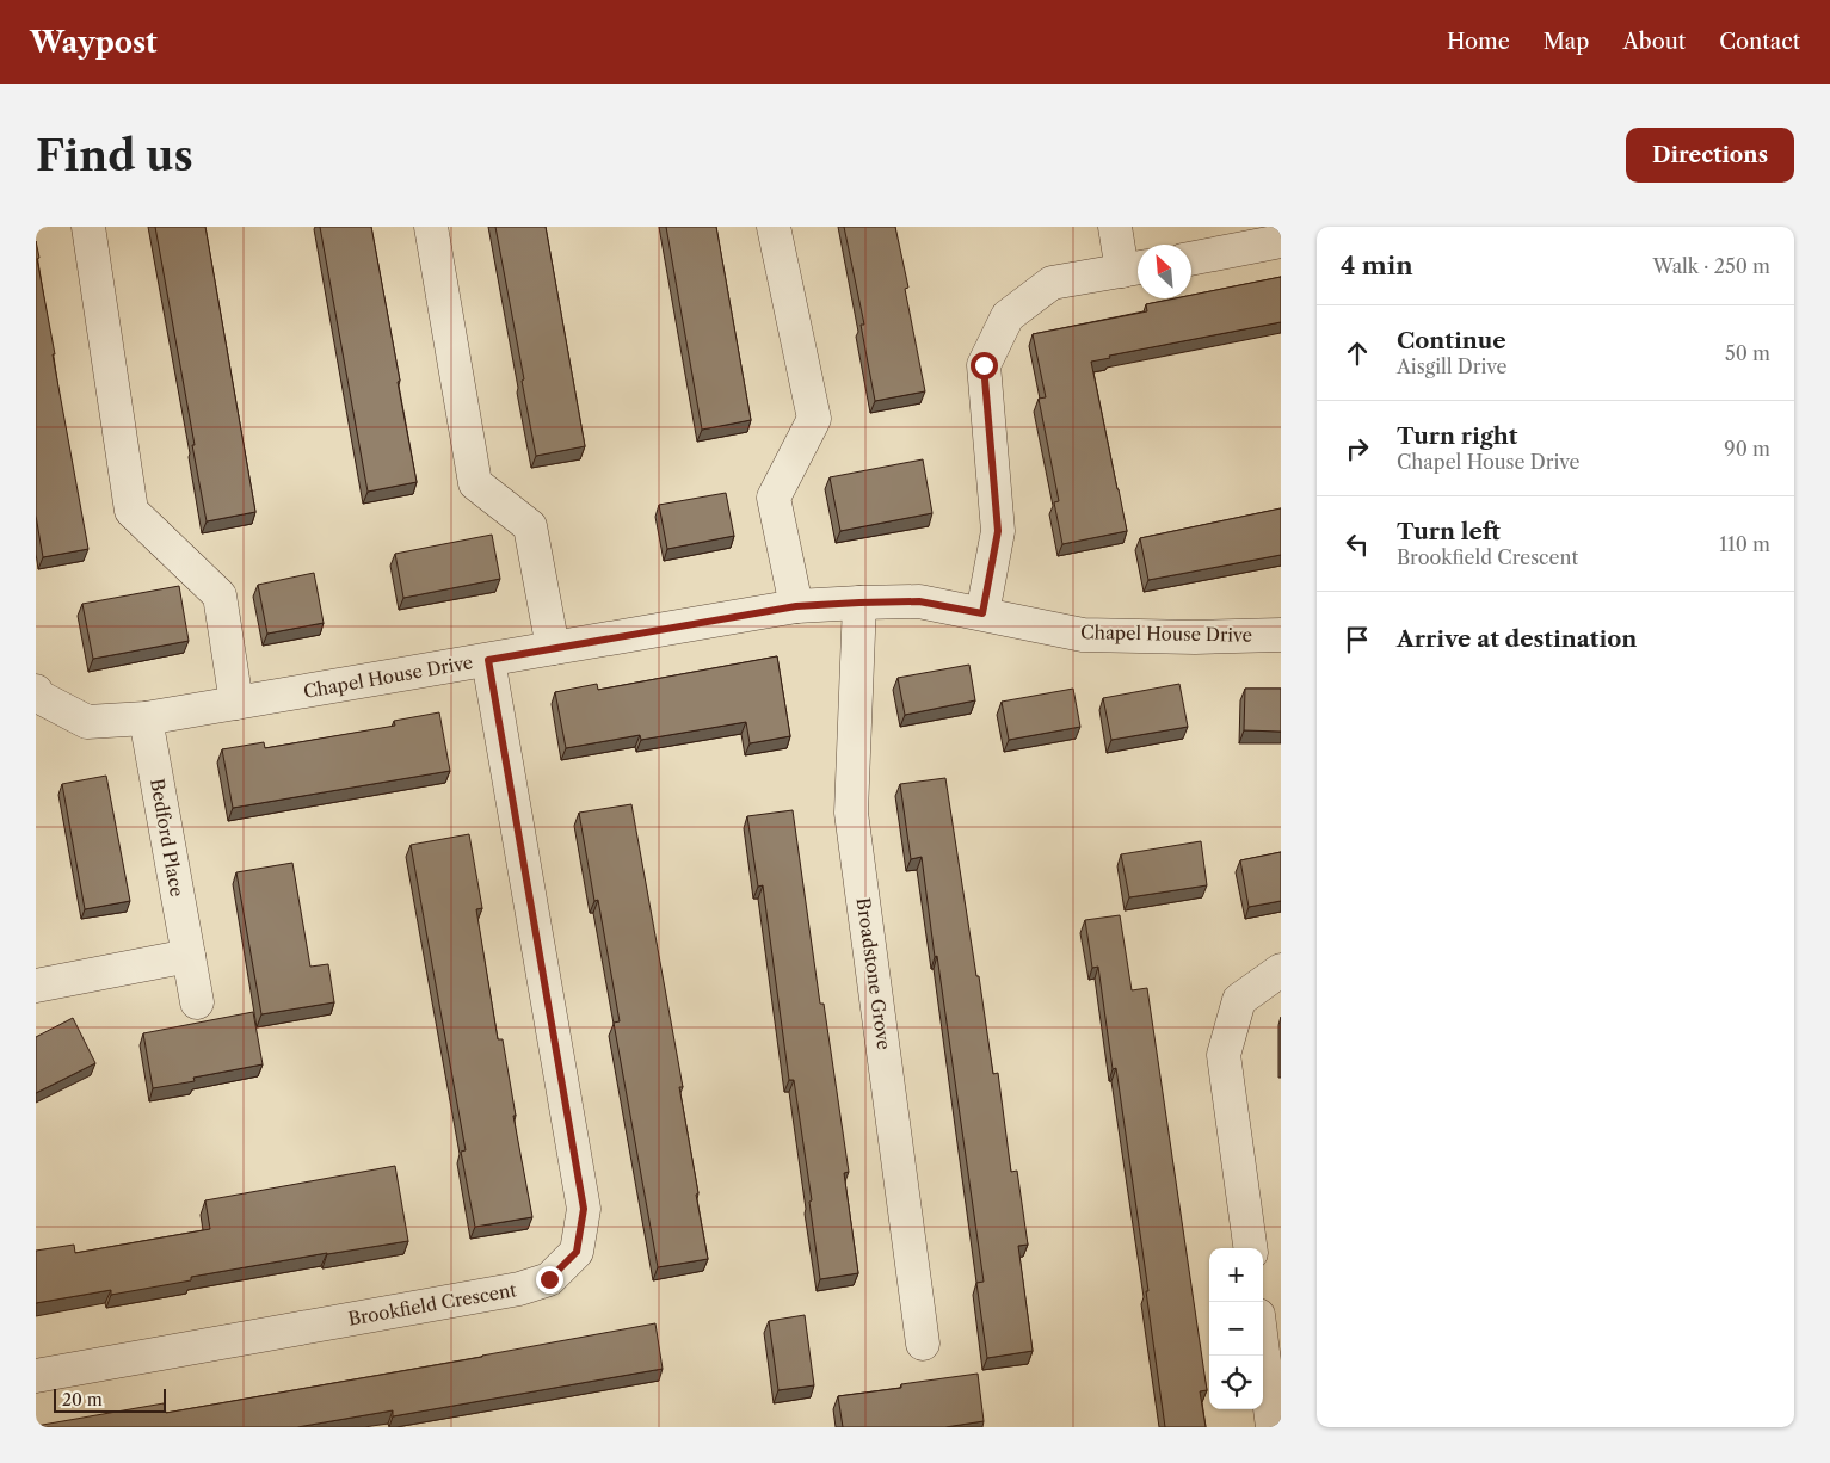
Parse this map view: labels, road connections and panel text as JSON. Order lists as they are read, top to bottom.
{
  "streets": {
    "street": [
      "Chapel House Drive",
      "Bedford Place",
      "Broadstone Grove",
      "Brookfield Crescent"
    ]
  },
  "crossings": [
    ["Chapel House Drive", "Bedford Place"],
    ["Chapel House Drive", "Broadstone Grove"],
    ["Chapel House Drive", "Brookfield Crescent"]
  ],
  "scale_bar": "20 m",
  "north": "top left",
  "page": {
    "header": "Waypost",
    "nav": [
      "Home",
      "Map",
      "About",
      "Contact"
    ],
    "buttons": "Directions",
    "title": "Find us",
    "heading": ["4 min", "Walk · 250 m"],
    "list": [
      ["Continue", "Aisgill Drive", "50 m"],
      ["Turn right", "Chapel House Drive", "90 m"],
      ["Turn left", "Brookfield Crescent", "110 m"],
      "Arrive at destination"
    ],
    "map_buttons": ["+", "−"],
    "scale": "20 m"
  }
}
